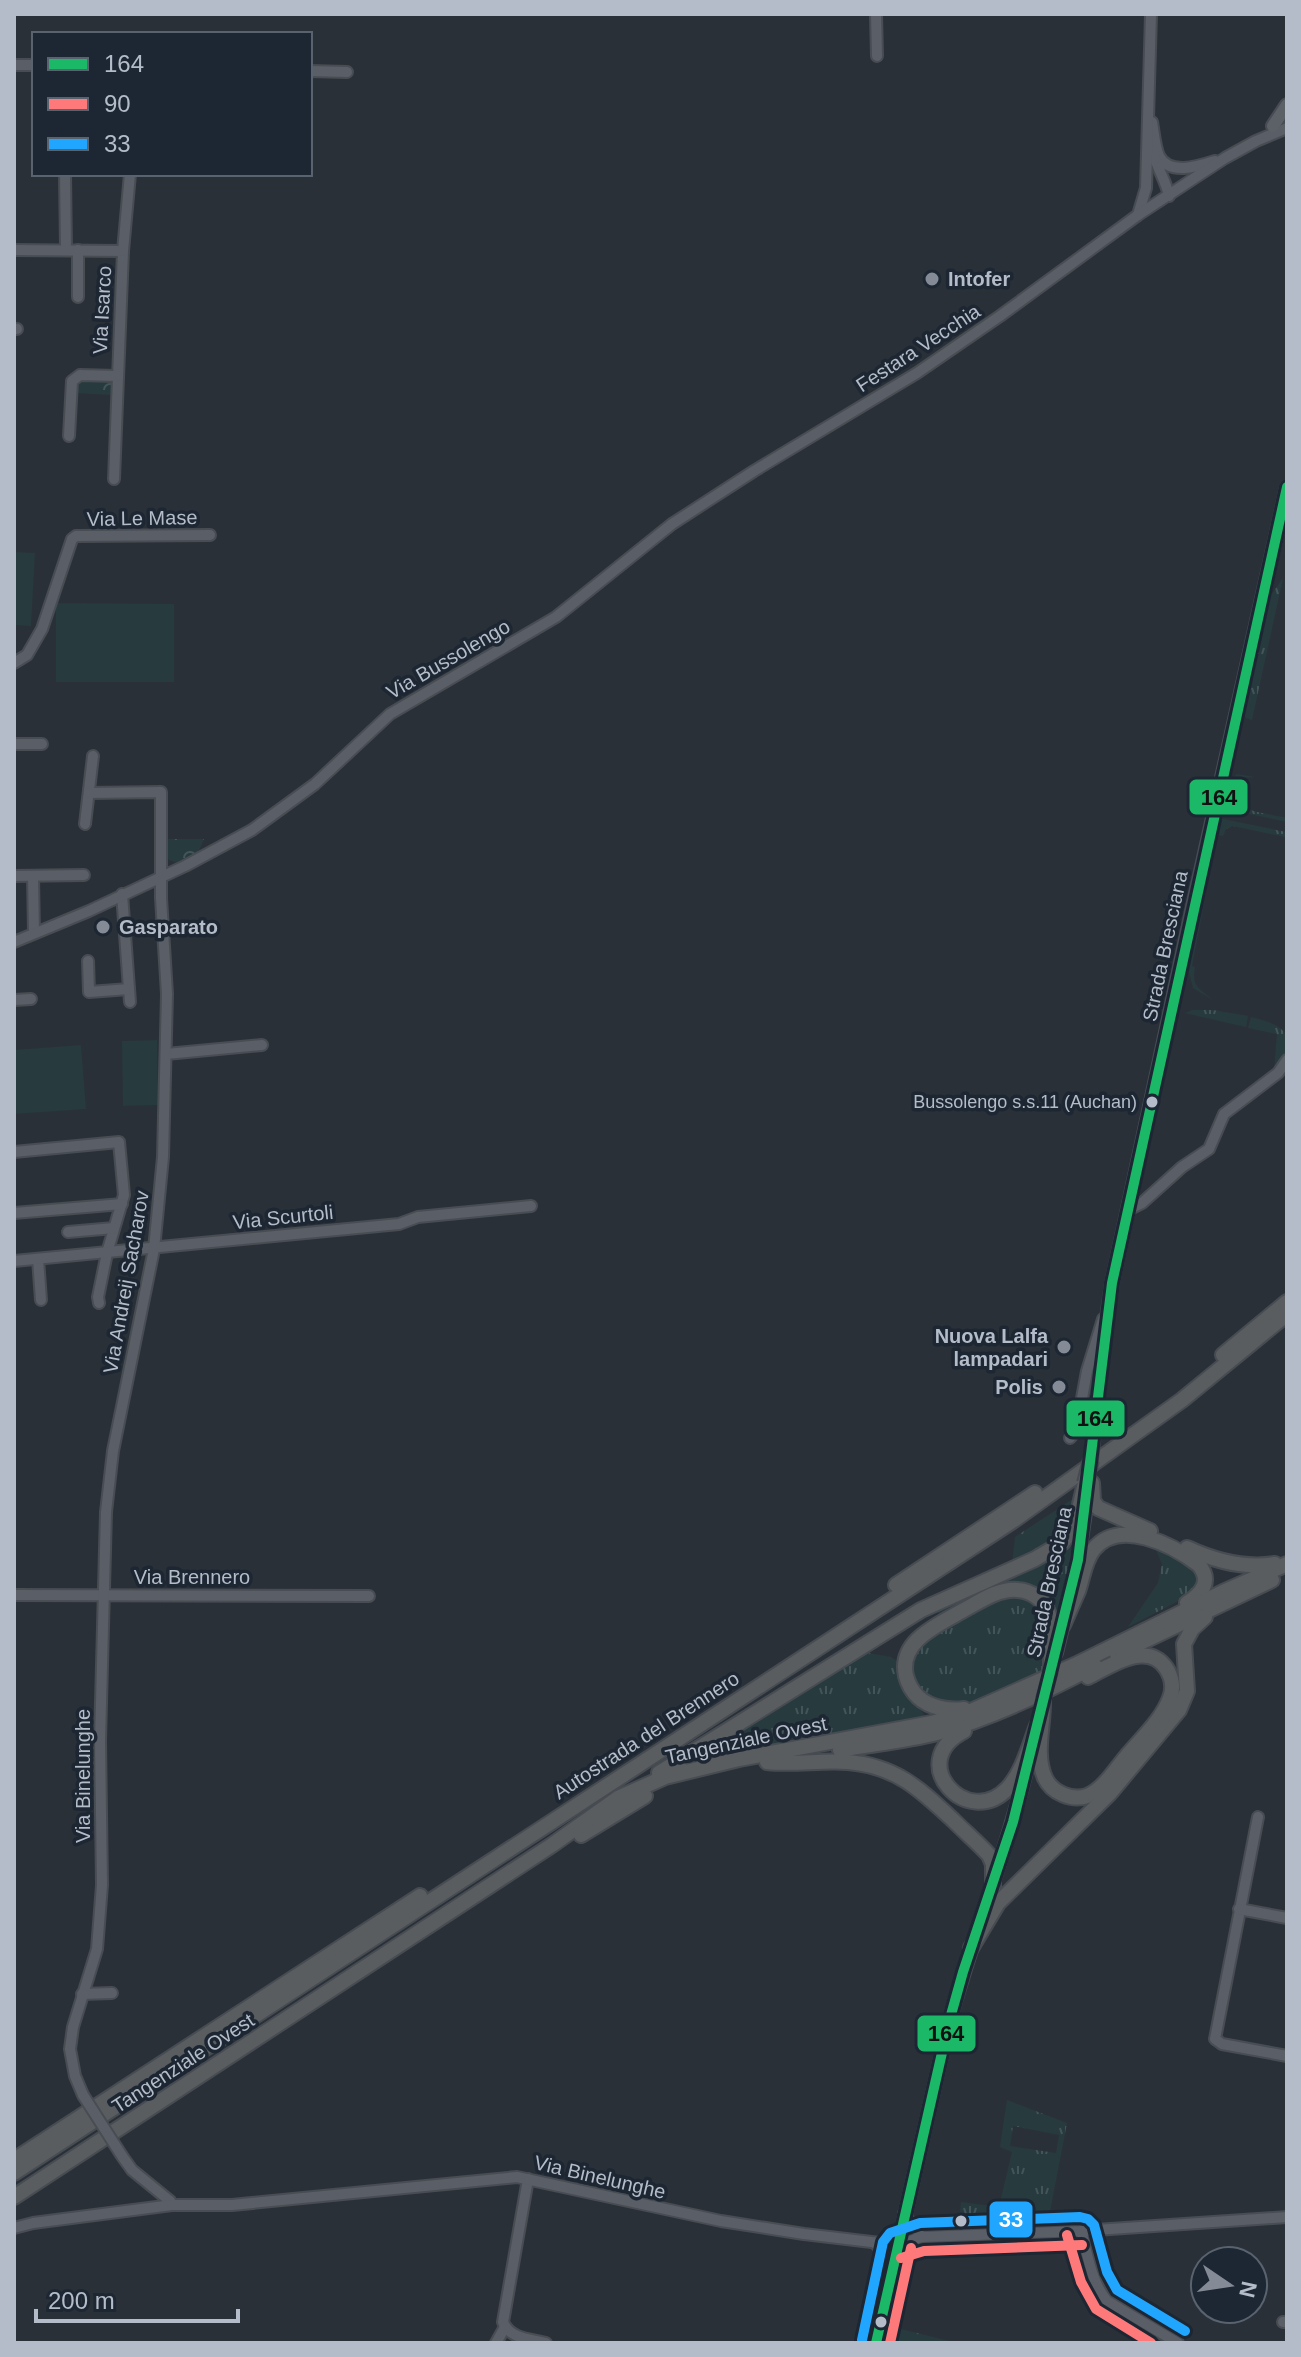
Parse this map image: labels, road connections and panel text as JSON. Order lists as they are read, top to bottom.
{
  "streets": {
    "highway": ["Autostrada del Brennero", "Tangenziale Ovest"],
    "main road": ["Strada Bresciana"],
    "street": [
      "Via Isarco",
      "Festara Vecchia",
      "Via Le Mase",
      "Via Bussolengo",
      "Via Scurtoli",
      "Via Andreij Sacharov",
      "Via Brennero",
      "Via Binelunghe"
    ]
  },
  "crossings": [
    ["Festara Vecchia", "Via Bussolengo"],
    ["Via Bussolengo", "Via Andreij Sacharov"],
    ["Strada Bresciana", "Tangenziale Ovest"],
    ["Via Scurtoli", "Via Andreij Sacharov"],
    ["Via Andreij Sacharov", "Via Brennero"],
    ["Via Andreij Sacharov", "Via Binelunghe"],
    ["Via Brennero", "Via Binelunghe"]
  ],
  "places": [
    "Intofer",
    "Gasparato",
    "Bussolengo s.s.11 (Auchan)",
    "Nuova Lalfa lampadari",
    "Polis"
  ],
  "lines": ["transit line 164", "transit line 33", "transit line 90"],
  "legend": ["164", "90", "33"],
  "scale_bar": "200 m",
  "north": "right"
}
